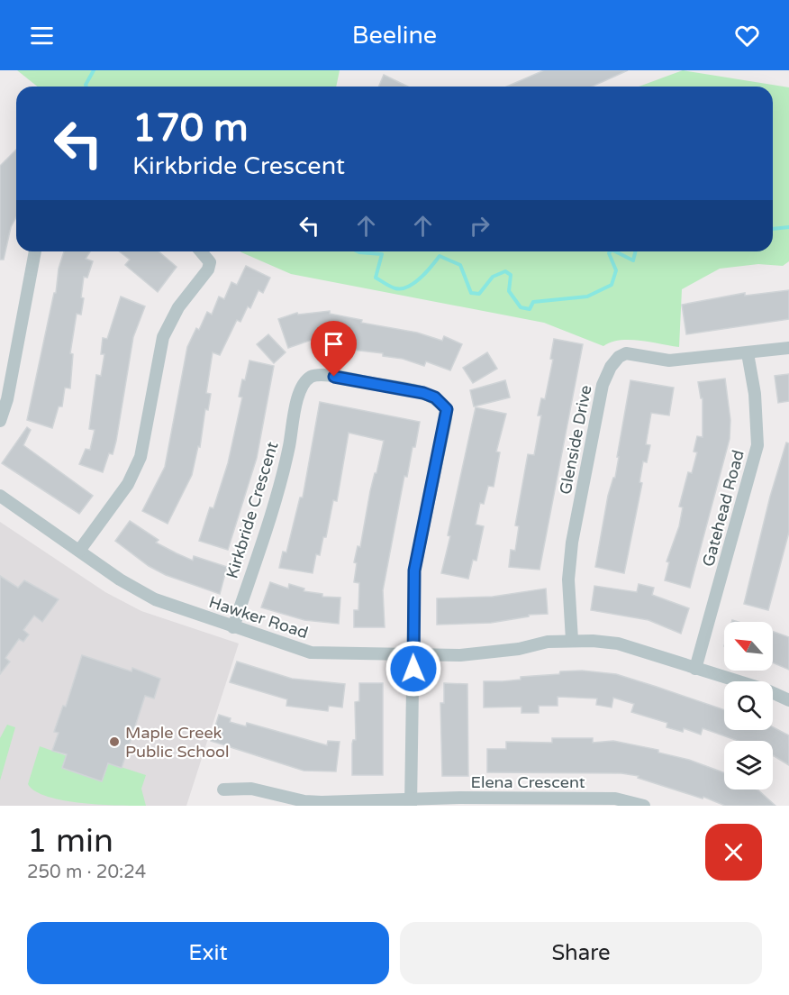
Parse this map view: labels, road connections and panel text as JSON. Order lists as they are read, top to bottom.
{
  "streets": {
    "street": [
      "Glenside Drive",
      "Gatehead Road",
      "Kirkbride Crescent",
      "Hawker Road",
      "Elena Crescent"
    ]
  },
  "crossings": [
    ["Glenside Drive", "Gatehead Road"],
    ["Glenside Drive", "Hawker Road"],
    ["Gatehead Road", "Hawker Road"],
    ["Kirkbride Crescent", "Hawker Road"]
  ],
  "places": ["Maple Creek Public School"],
  "north": "top left",
  "page": {
    "header": "Beeline",
    "turn": ["170 m", "Kirkbride Crescent"],
    "heading": ["1 min", "250 m · 20:24"],
    "buttons": ["Exit", "Share"]
  }
}
